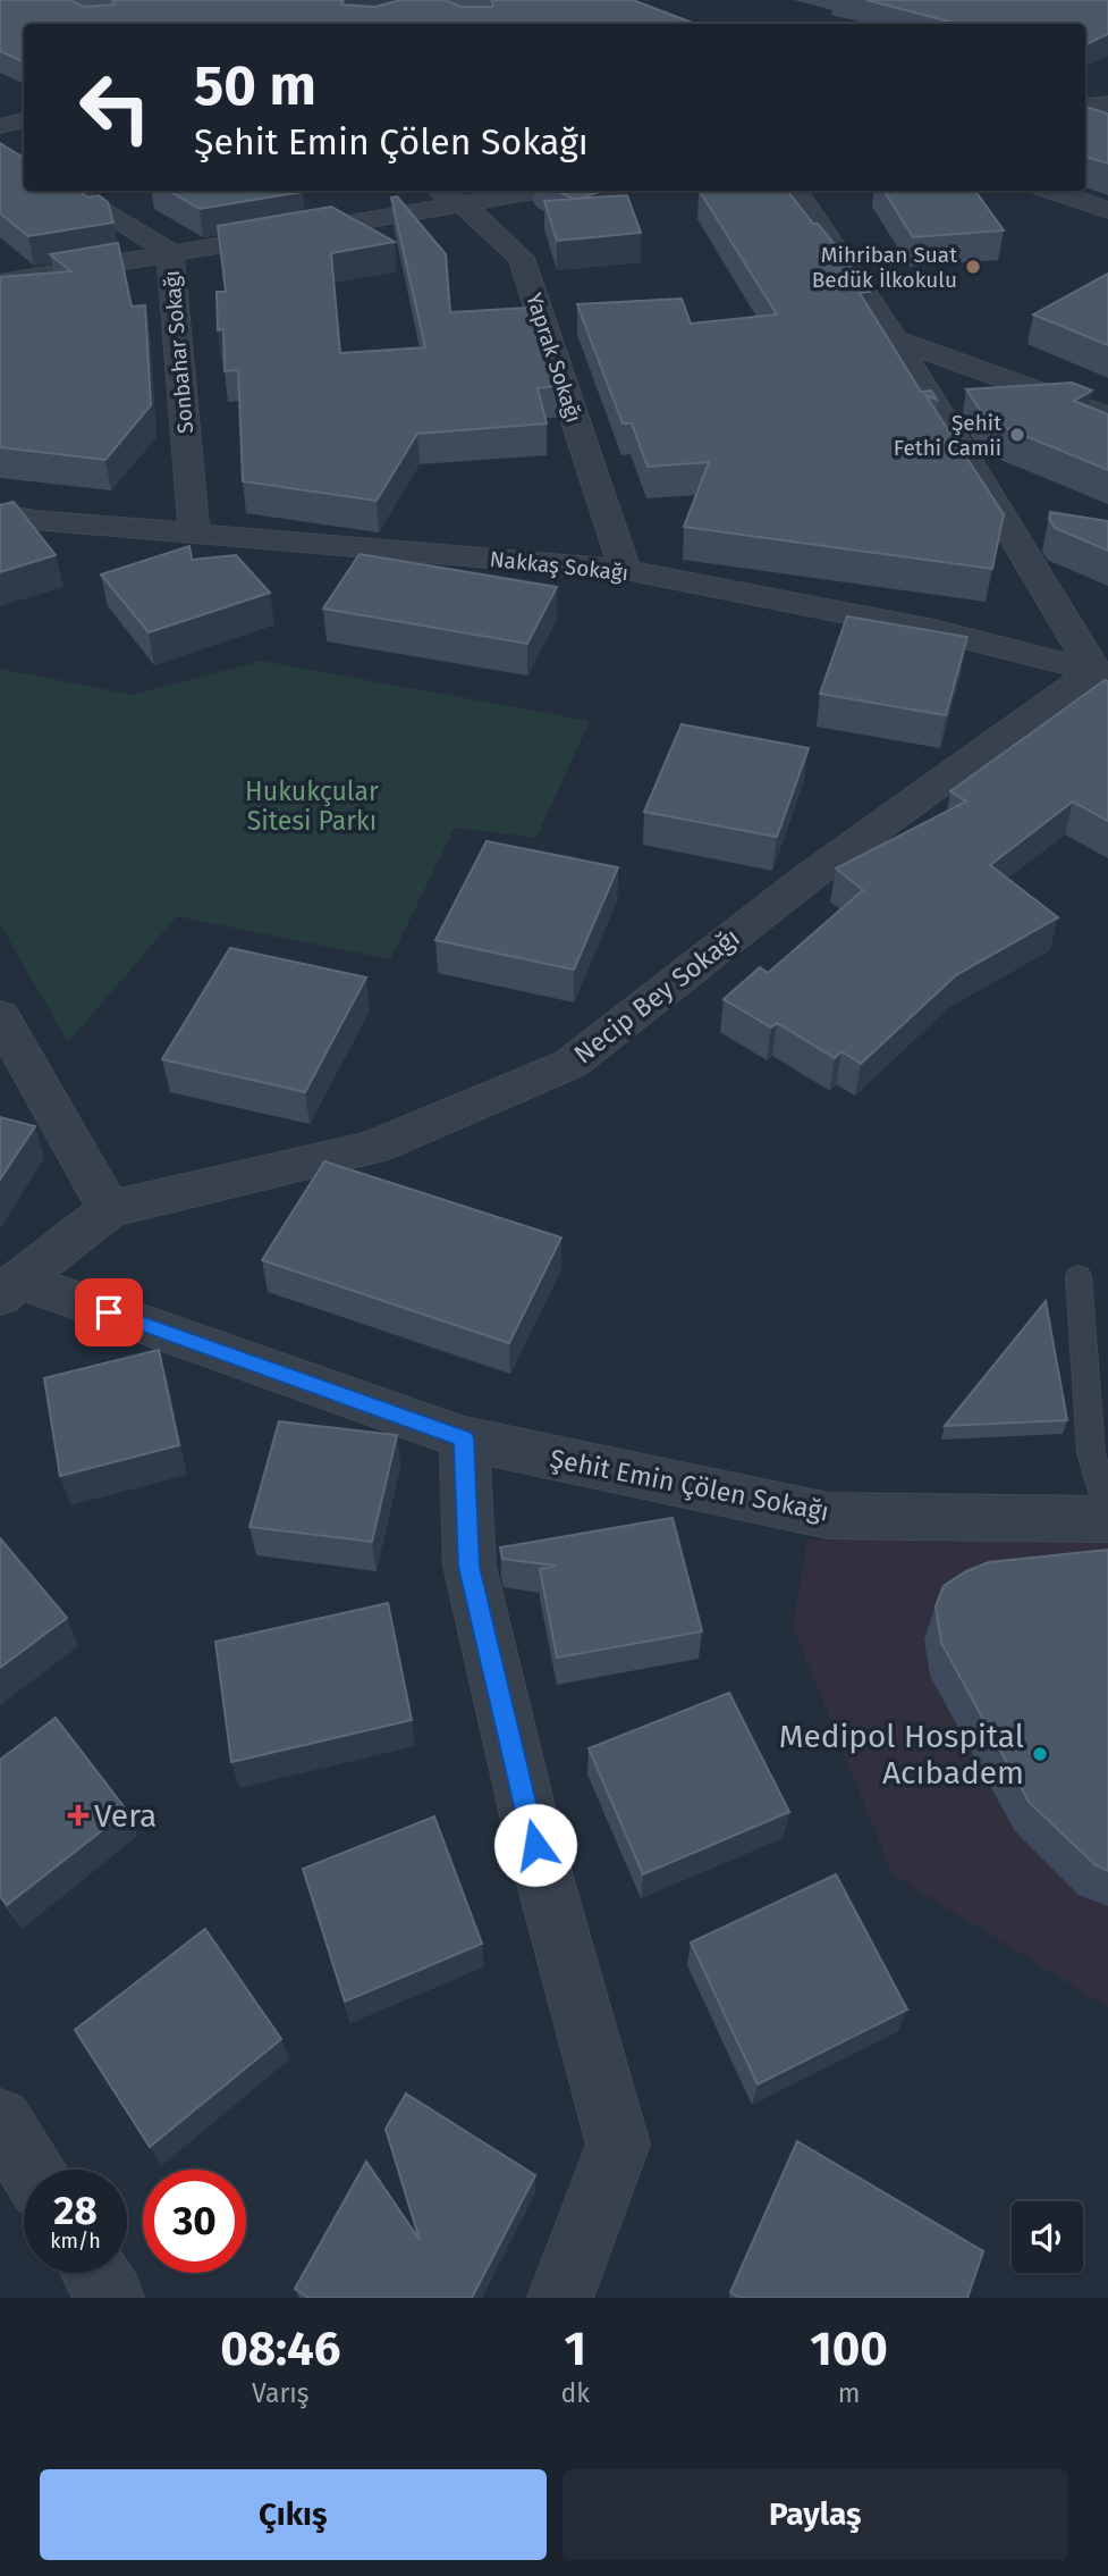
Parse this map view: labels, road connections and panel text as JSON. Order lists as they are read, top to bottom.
{
  "streets": {
    "street": [
      "Sonbahar Sokağı",
      "Yaprak Sokağı",
      "Nakkaş Sokağı",
      "Necip Bey Sokağı",
      "Şehit Emin Çölen Sokağı"
    ]
  },
  "crossings": [
    ["Sonbahar Sokağı", "Nakkaş Sokağı"],
    ["Yaprak Sokağı", "Nakkaş Sokağı"],
    ["Nakkaş Sokağı", "Necip Bey Sokağı"],
    ["Necip Bey Sokağı", "Şehit Emin Çölen Sokağı"]
  ],
  "parks": ["Hukukçular Sitesi Parkı"],
  "places": {
    "other": ["Mihriban Suat Bedük İlkokulu", "Şehit Fethi Camii", "Medipol Hospital Acıbadem"],
    "health": ["Vera"]
  },
  "page": {
    "turn": ["50 m", "Şehit Emin Çölen Sokağı"],
    "speed": "28 km/h",
    "limit": "30",
    "eta": [
      "08:46",
      "Varış",
      "1",
      "dk",
      "100",
      "m"
    ],
    "buttons": ["Çıkış", "Paylaş"]
  }
}
